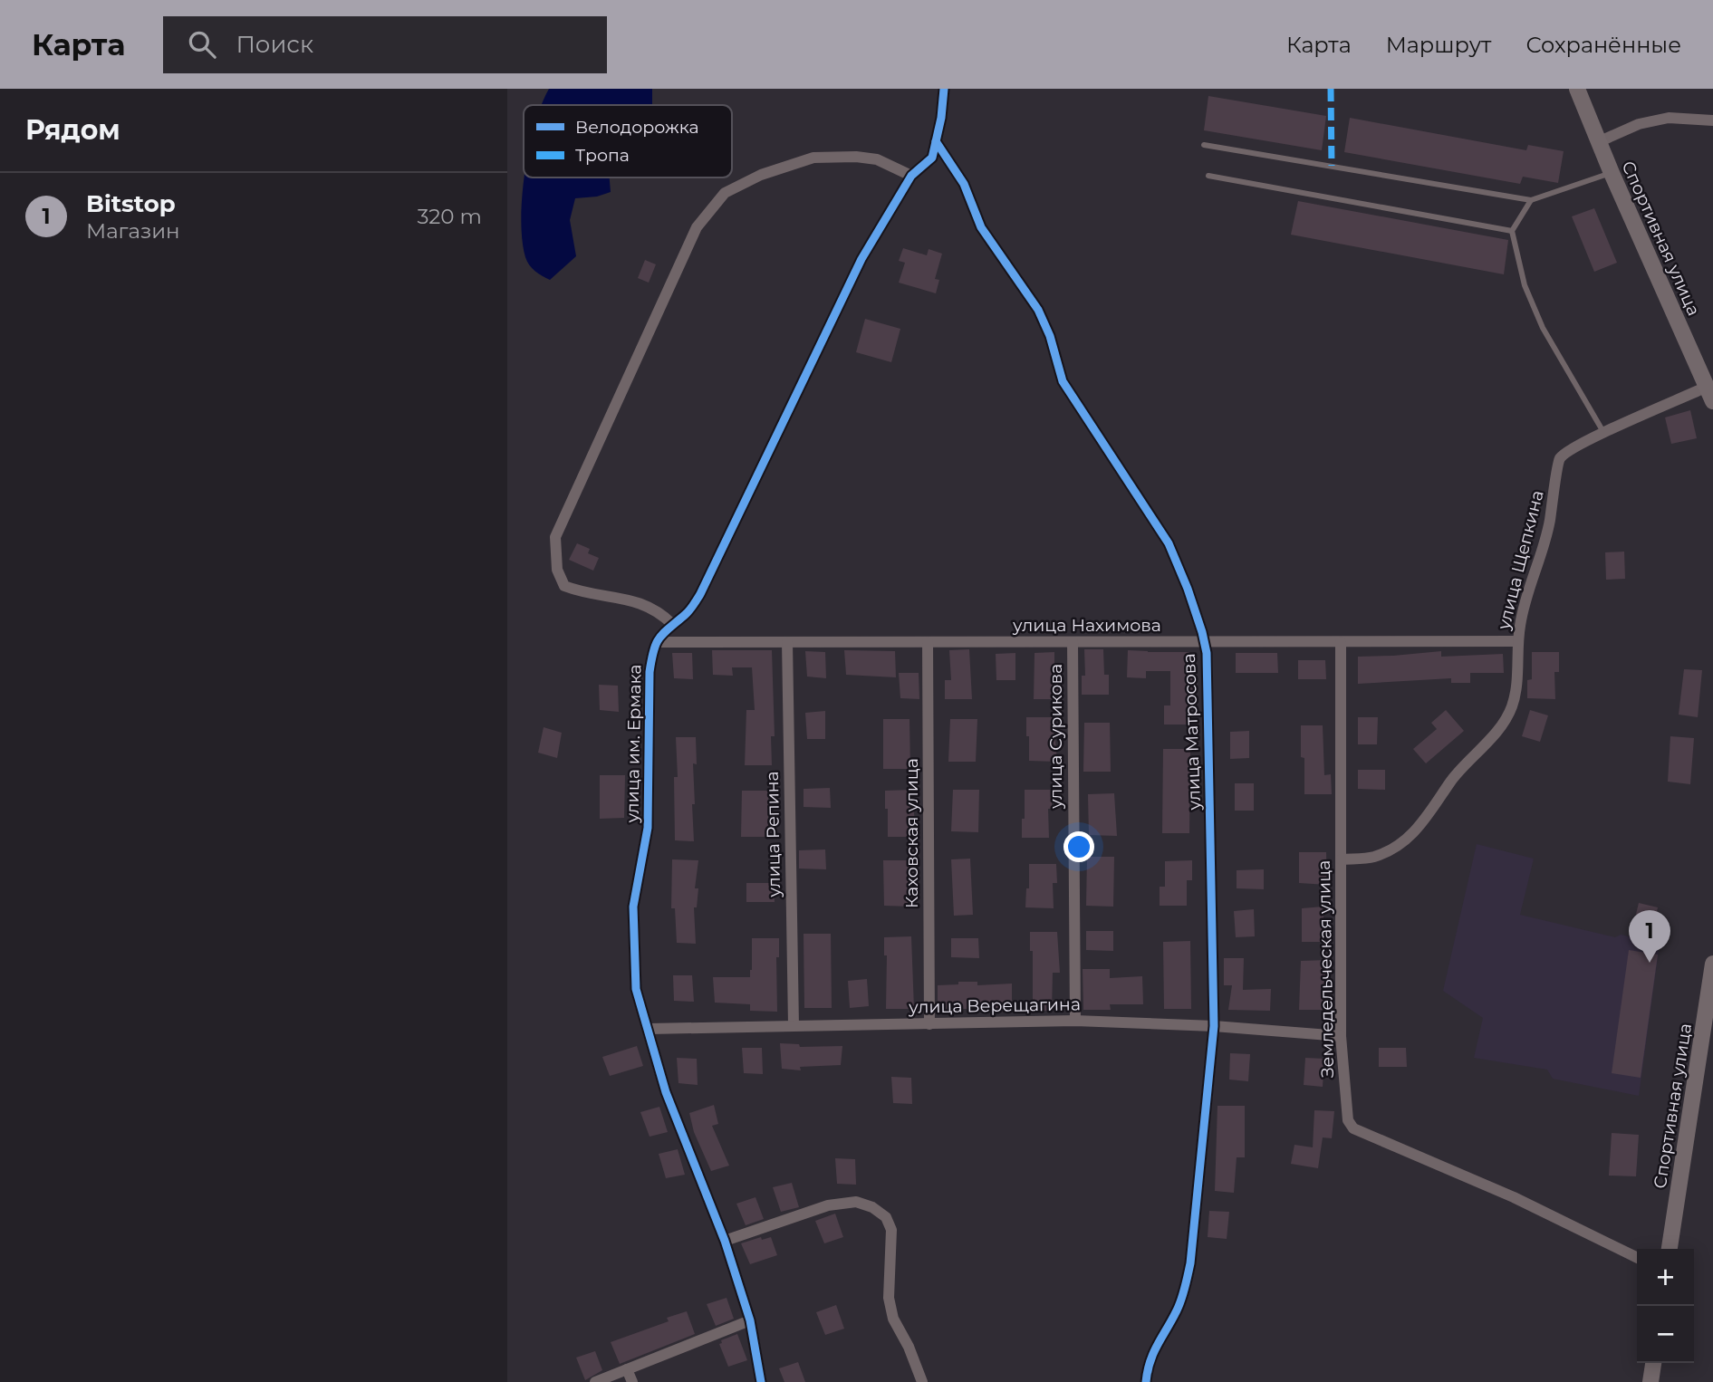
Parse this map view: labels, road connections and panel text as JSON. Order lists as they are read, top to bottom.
{
  "streets": {
    "street": [
      "Спортивная улица",
      "улица Щепкина",
      "улица Нахимова",
      "улица Матросова",
      "улица Сурикова",
      "улица им. Ермака",
      "Каховская улица",
      "улица Репина",
      "Земледельческая улица",
      "улица Верещагина"
    ]
  },
  "crossings": [
    ["Спортивная улица", "улица Щепкина"],
    ["улица Щепкина", "улица Нахимова"],
    ["улица Щепкина", "Земледельческая улица"],
    ["улица Нахимова", "улица Матросова"],
    ["улица Нахимова", "улица Сурикова"],
    ["улица Нахимова", "улица им. Ермака"],
    ["улица Нахимова", "Каховская улица"],
    ["улица Нахимова", "улица Репина"],
    ["улица Нахимова", "Земледельческая улица"],
    ["улица Матросова", "улица им. Ермака"],
    ["улица Матросова", "улица Верещагина"],
    ["улица Сурикова", "улица Верещагина"],
    ["улица им. Ермака", "улица Верещагина"],
    ["Каховская улица", "улица Верещагина"],
    ["улица Репина", "улица Верещагина"],
    ["Земледельческая улица", "улица Верещагина"]
  ],
  "legend": ["Велодорожка", "Тропа"],
  "page": {
    "header": "Карта",
    "search": "Поиск",
    "nav": ["Карта", "Маршрут", "Сохранённые"],
    "heading": "Рядом",
    "list": [
      {
        "mark": "1",
        "name": "Bitstop",
        "note": "Магазин",
        "value": "320 m"
      }
    ],
    "pins": "1",
    "map_buttons": ["+", "−"]
  }
}
